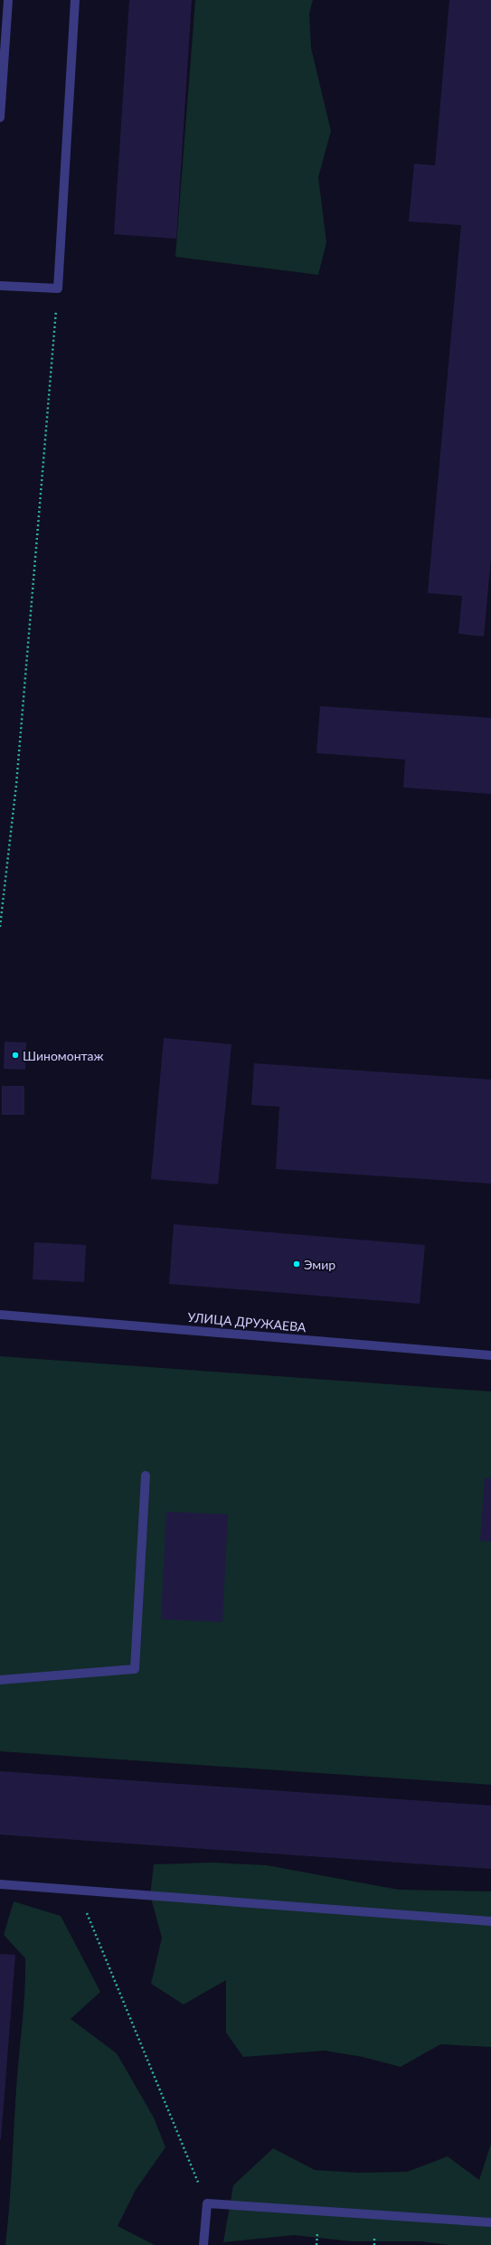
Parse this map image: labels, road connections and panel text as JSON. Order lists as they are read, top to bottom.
{
  "streets": {
    "street": ["УЛИЦА ДРУЖАЕВА"]
  },
  "places": ["Шиномонтаж", "Эмир"]
}
